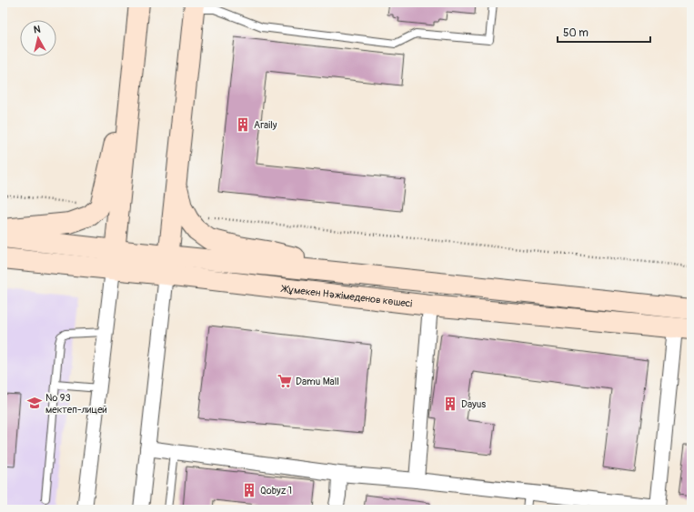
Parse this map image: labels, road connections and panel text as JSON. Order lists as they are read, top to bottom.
{
  "streets": {
    "main road": ["Жұмекен Нәжімеденов көшесі"]
  },
  "places": {
    "building": ["Araily", "Dayus", "Qobyz 1"],
    "supermarket": ["Damu Mall"],
    "school or university": ["№ 93 мектеп-лицей"]
  },
  "scale_bar": "50 m",
  "north": "top"
}
